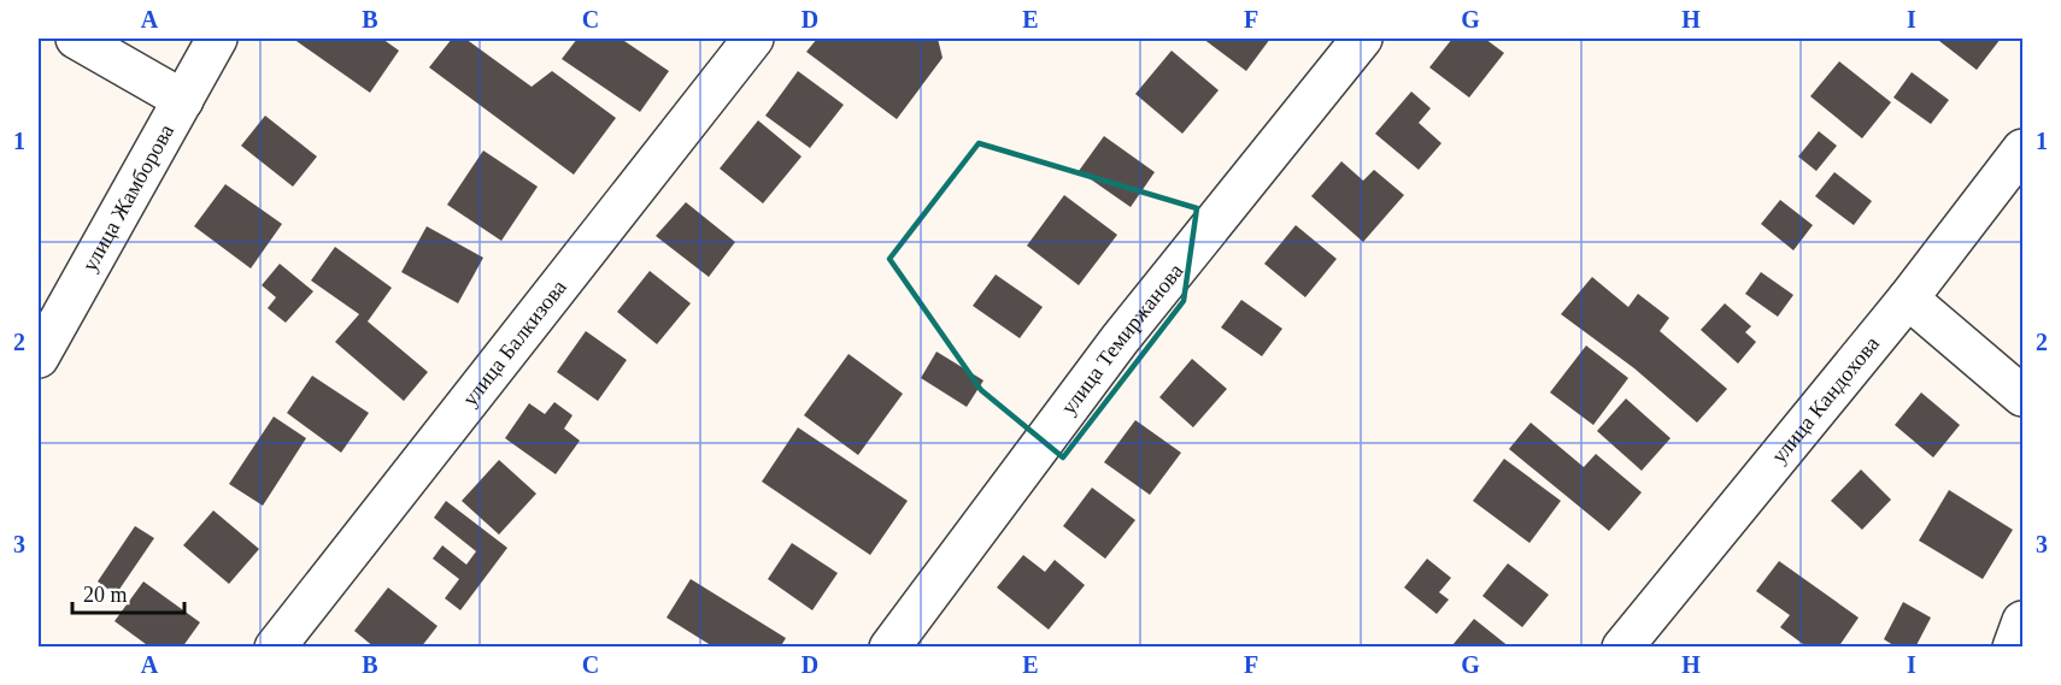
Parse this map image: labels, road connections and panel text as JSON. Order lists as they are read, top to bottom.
{
  "streets": {
    "street": [
      "улица Жамборова",
      "улица Темиржанова",
      "улица Балкизова",
      "улица Кандохова"
    ]
  },
  "scale_bar": "20 m",
  "grid": {
    "columns": [
      "A",
      "B",
      "C",
      "D",
      "E",
      "F",
      "G",
      "H",
      "I"
    ],
    "rows": ["1", "2", "3"]
  }
}
